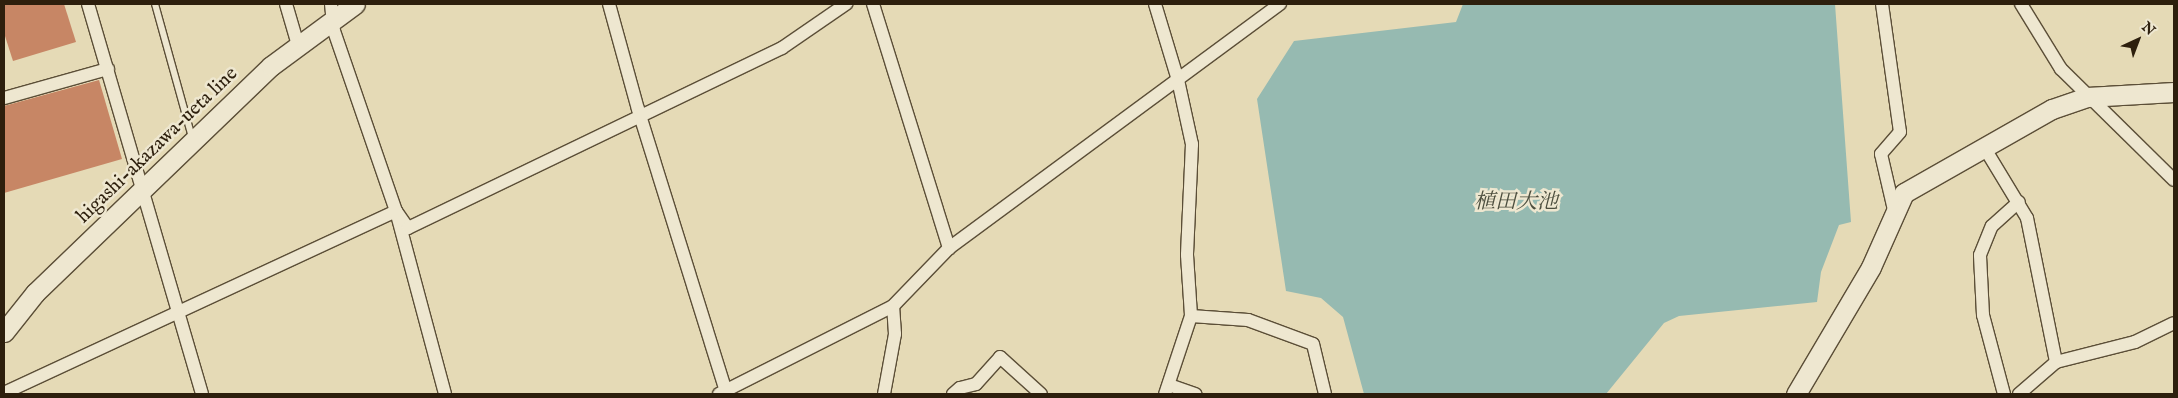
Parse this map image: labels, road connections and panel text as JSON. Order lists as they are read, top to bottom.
{
  "streets": {
    "street": ["higashi-akazawa-ueta line"]
  },
  "water": ["植田大池"],
  "north": "top right"
}
